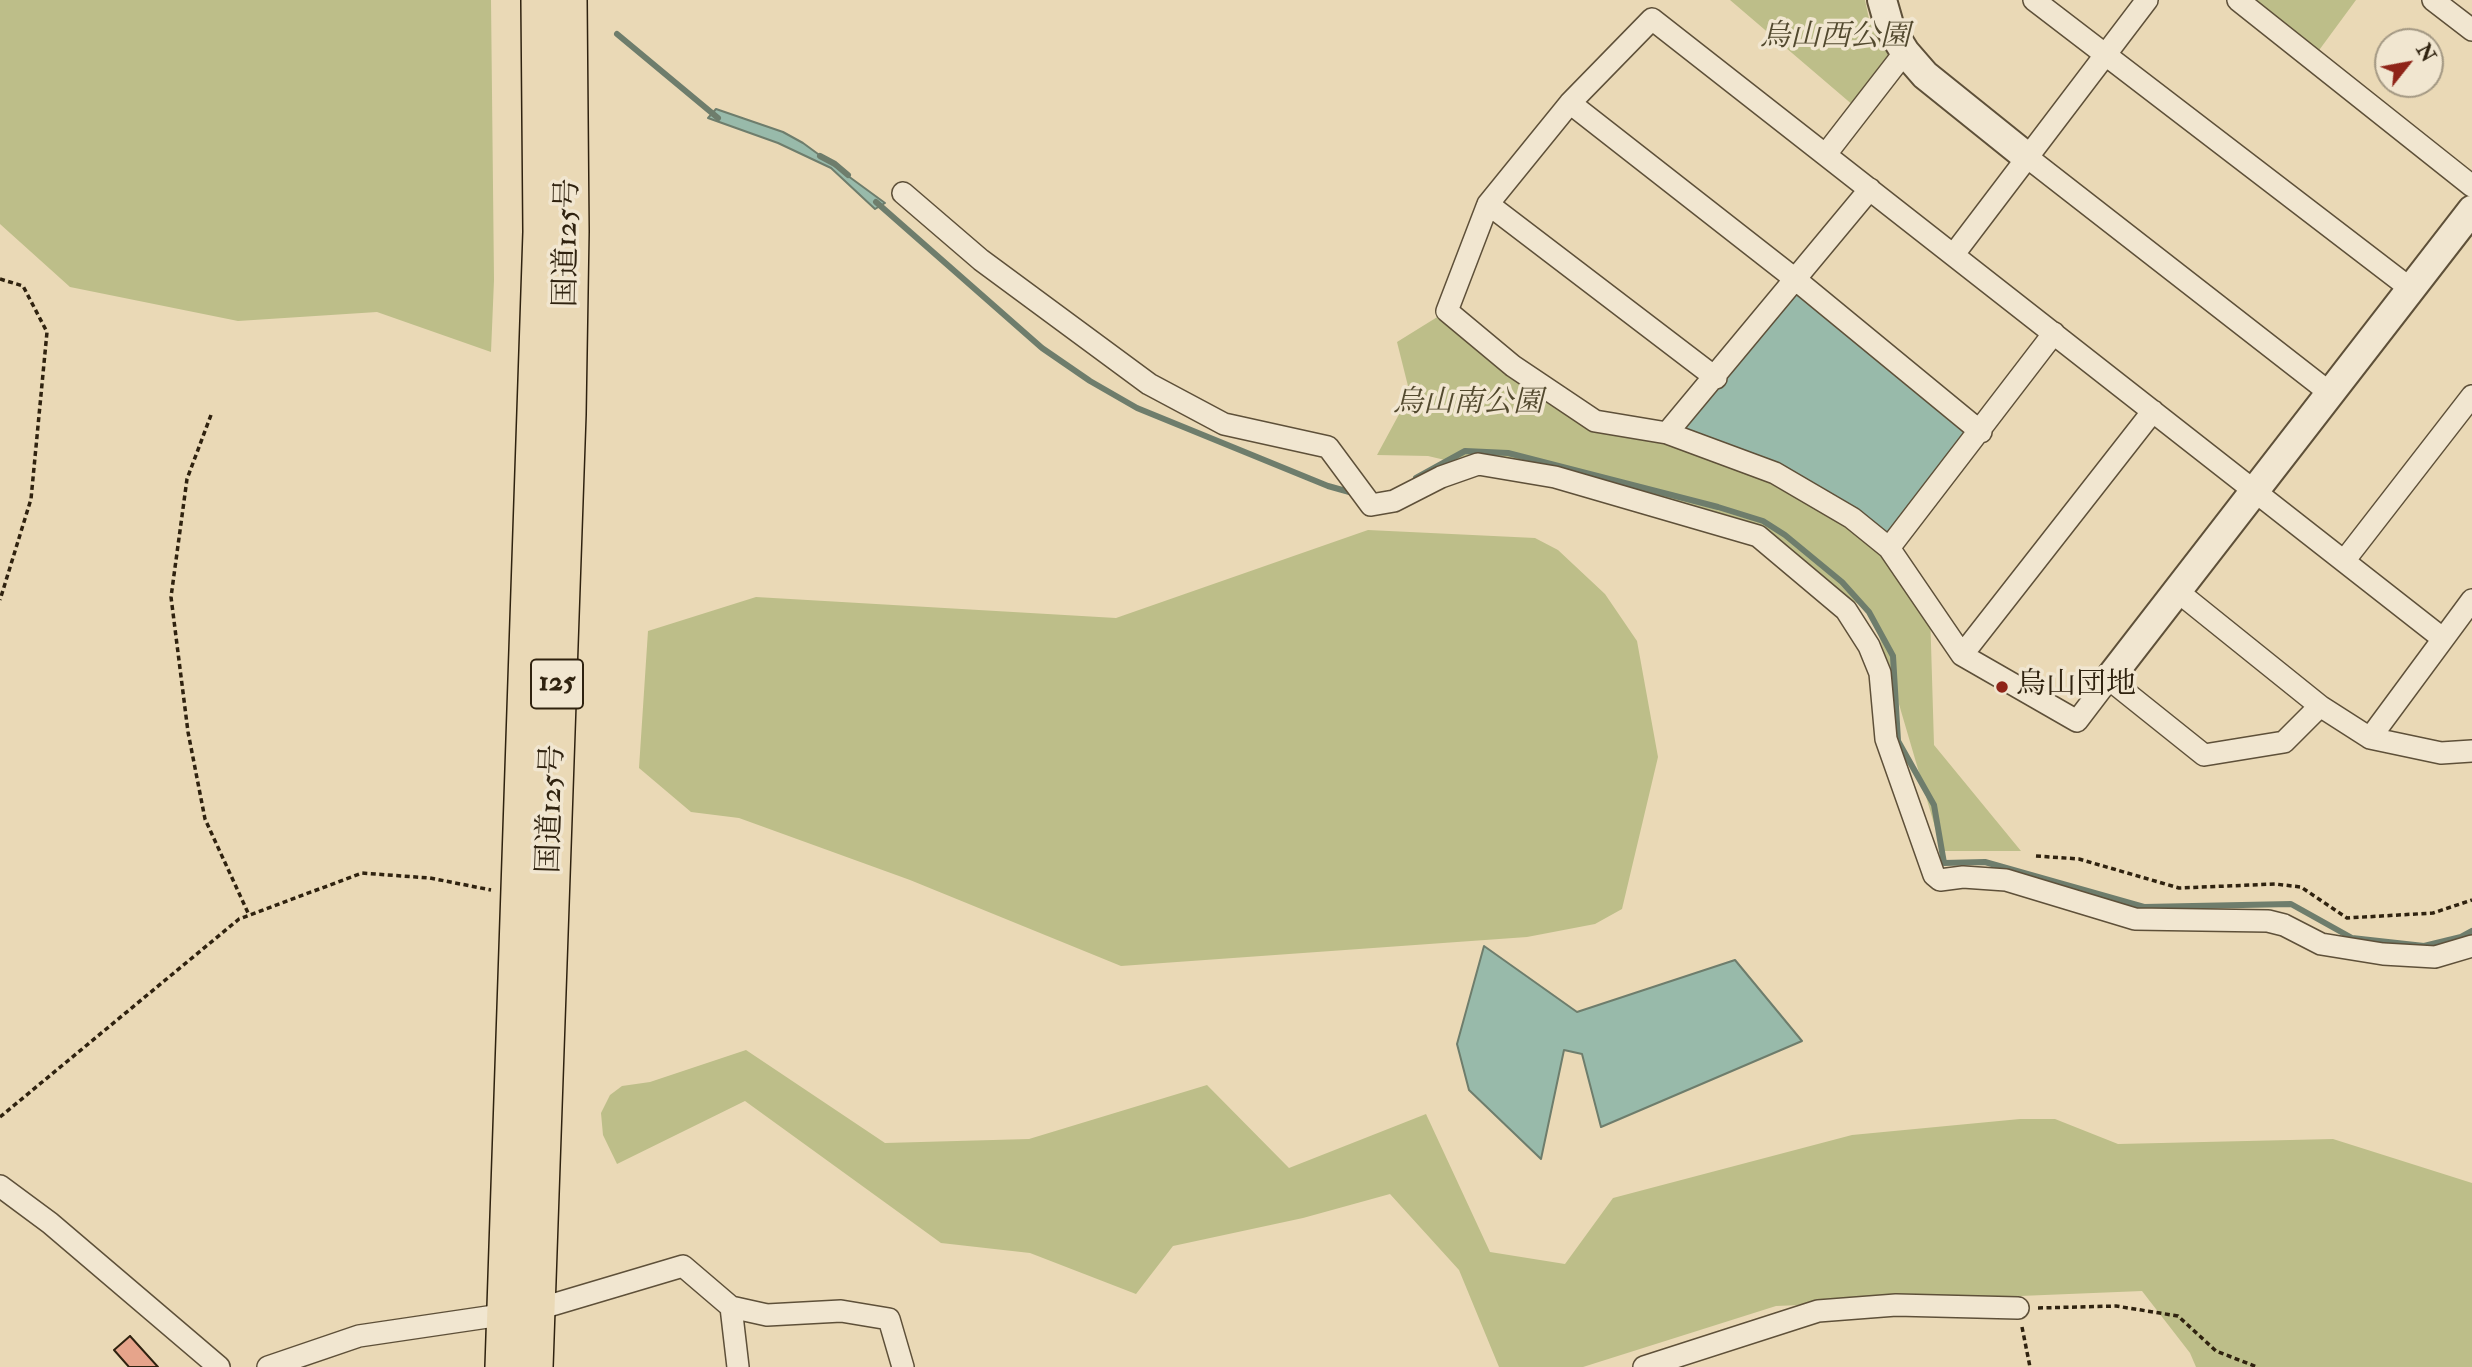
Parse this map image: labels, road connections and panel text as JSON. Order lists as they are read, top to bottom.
{
  "streets": {
    "highway": ["国道125号", "125"]
  },
  "parks": ["烏山西公園", "烏山南公園"],
  "places": ["烏山団地"],
  "north": "top right"
}
